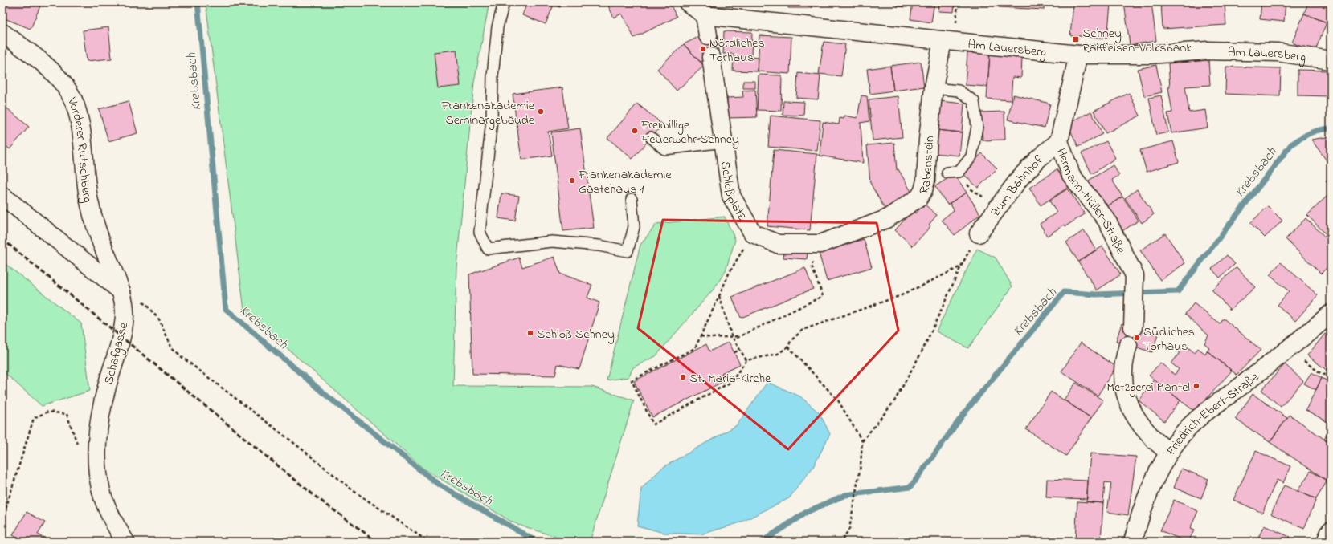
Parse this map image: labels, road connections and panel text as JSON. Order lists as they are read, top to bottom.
{
  "streets": {
    "street": [
      "Am Lauersberg",
      "Vorderer Rutschberg",
      "Rabenstein",
      "Zum Bahnhof",
      "Schloßplatz",
      "Hermann-Müller-Straße",
      "Schafgasse",
      "Friedrich-Ebert-Straße"
    ]
  },
  "crossings": [
    ["Am Lauersberg", "Rabenstein"],
    ["Am Lauersberg", "Hermann-Müller-Straße"],
    ["Vorderer Rutschberg", "Schafgasse"],
    ["Rabenstein", "Schloßplatz"],
    ["Zum Bahnhof", "Hermann-Müller-Straße"]
  ],
  "water": ["Krebsbach"],
  "places": {
    "transit": ["Schney Raiffeisen-Volksbank"],
    "other": [
      "Nördliches Torhaus",
      "Frankenakademie Seminargebäude",
      "Freiwillige Feuerwehr Schney",
      "Frankenakademie Gästehaus 1",
      "Schloß Schney",
      "Südliches Torhaus",
      "St. Maria-Kirche",
      "Metzgerei Mantel"
    ]
  }
}
